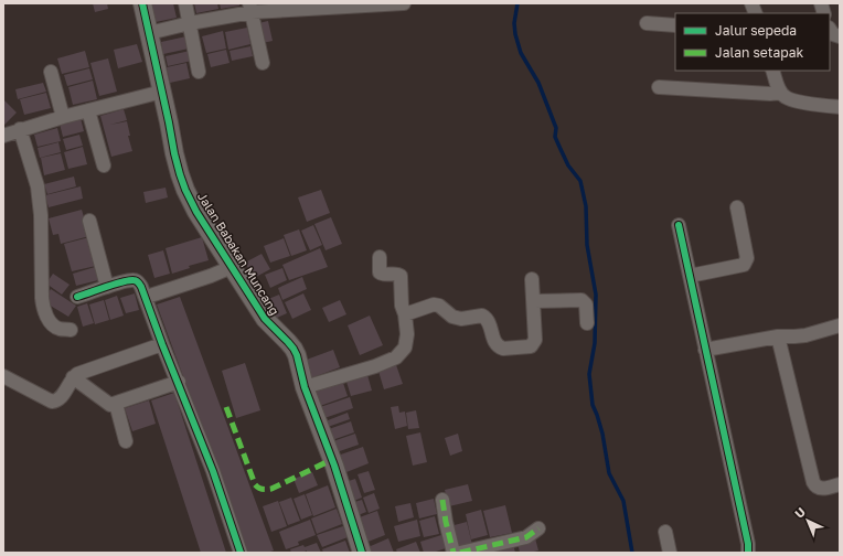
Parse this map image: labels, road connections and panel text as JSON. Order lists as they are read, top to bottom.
{
  "streets": {
    "street": ["Jalan Babakan Muncang"]
  },
  "legend": ["Jalur sepeda", "Jalan setapak"],
  "north": "top left"
}
